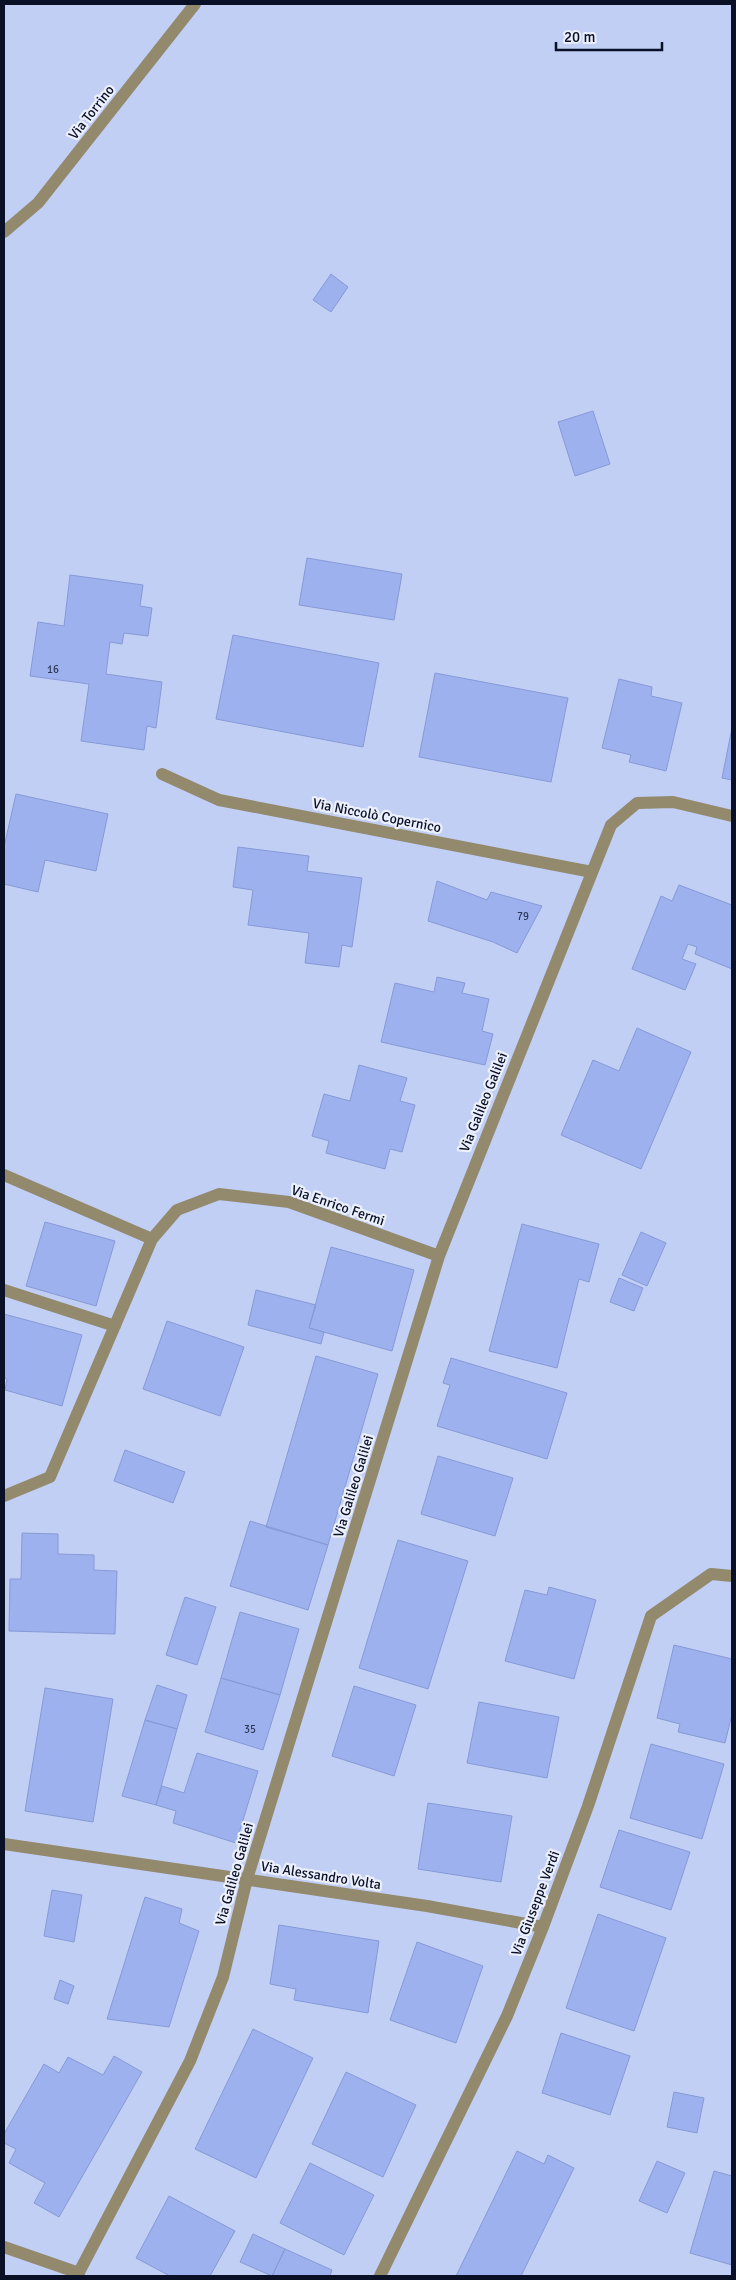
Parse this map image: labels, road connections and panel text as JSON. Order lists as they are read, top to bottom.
{
  "streets": {
    "street": [
      "Via Torrino",
      "Via Niccolò Copernico",
      "Via Galileo Galilei",
      "Via Enrico Fermi",
      "Via Alessandro Volta",
      "Via Giuseppe Verdi"
    ]
  },
  "crossings": [
    ["Via Niccolò Copernico", "Via Galileo Galilei"],
    ["Via Galileo Galilei", "Via Enrico Fermi"],
    ["Via Galileo Galilei", "Via Alessandro Volta"],
    ["Via Alessandro Volta", "Via Giuseppe Verdi"]
  ],
  "house_numbers": ["16", "79", "35"],
  "scale_bar": "20 m"
}
